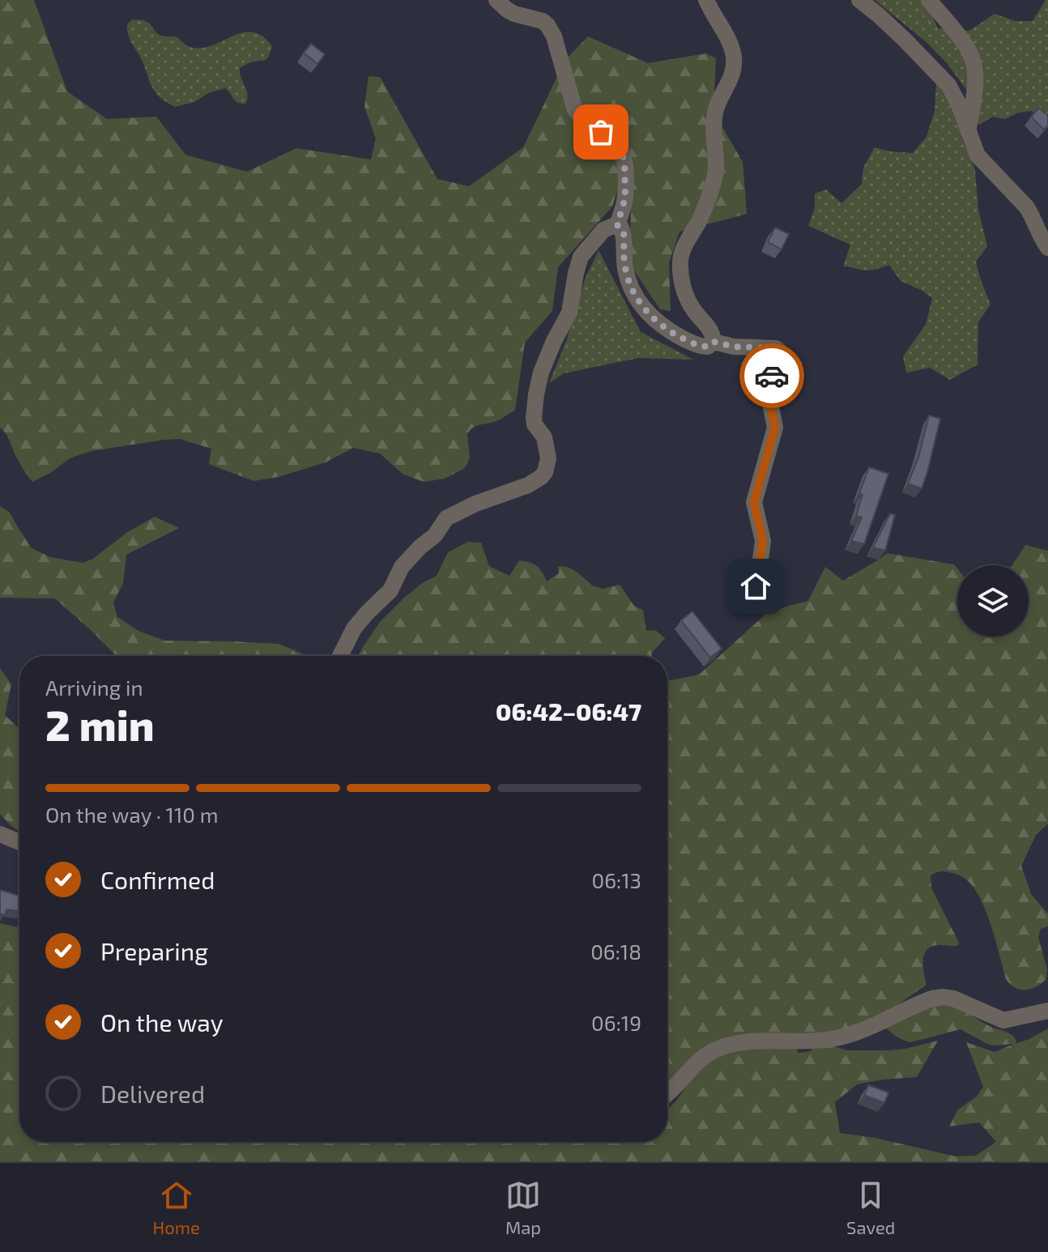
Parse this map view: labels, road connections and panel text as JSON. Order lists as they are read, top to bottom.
{
  "page": {
    "heading": ["2 min", "Arriving in", "06:42–06:47"],
    "bar": "On the way · 110 m",
    "list": [
      ["Confirmed", "06:13"],
      ["Preparing", "06:18"],
      ["On the way", "06:19"],
      "Delivered"
    ],
    "tabs": ["Home", "Map", "Saved"]
  }
}
